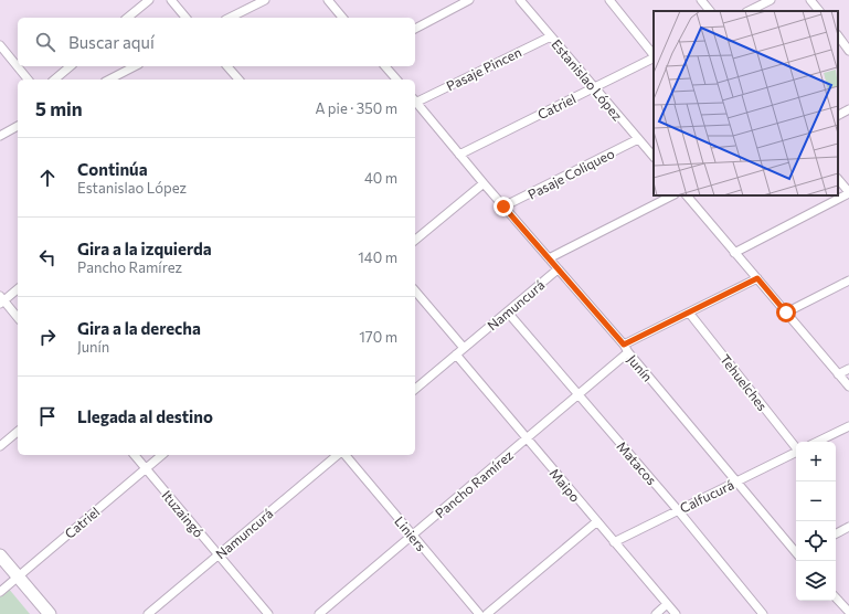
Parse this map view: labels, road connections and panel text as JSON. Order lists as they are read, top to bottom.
{
  "streets": {
    "street": [
      "Pasaje Pincen",
      "Estanislao López",
      "Catriel",
      "Pasaje Coliqueo",
      "Namuncurá",
      "Junín",
      "Tehuelches",
      "Matacos",
      "Pancho Ramírez",
      "Maipo",
      "Calfucurá",
      "Ituzaingó",
      "Liniers"
    ]
  },
  "crossings": [
    ["Pasaje Pincen", "Estanislao López"],
    ["Estanislao López", "Catriel"],
    ["Estanislao López", "Pasaje Coliqueo"],
    ["Catriel", "Junín"],
    ["Catriel", "Ituzaingó"],
    ["Pasaje Coliqueo", "Junín"],
    ["Namuncurá", "Junín"],
    ["Namuncurá", "Matacos"],
    ["Namuncurá", "Maipo"],
    ["Namuncurá", "Ituzaingó"],
    ["Junín", "Pancho Ramírez"],
    ["Junín", "Calfucurá"],
    ["Tehuelches", "Pancho Ramírez"],
    ["Matacos", "Pancho Ramírez"],
    ["Matacos", "Calfucurá"],
    ["Pancho Ramírez", "Maipo"],
    ["Pancho Ramírez", "Liniers"],
    ["Maipo", "Calfucurá"]
  ],
  "page": {
    "search": "Buscar aquí",
    "heading": ["5 min", "A pie · 350 m"],
    "list": [
      ["Continúa", "Estanislao López", "40 m"],
      ["Gira a la izquierda", "Pancho Ramírez", "140 m"],
      ["Gira a la derecha", "Junín", "170 m"],
      "Llegada al destino"
    ],
    "map_buttons": ["+", "−"]
  }
}
